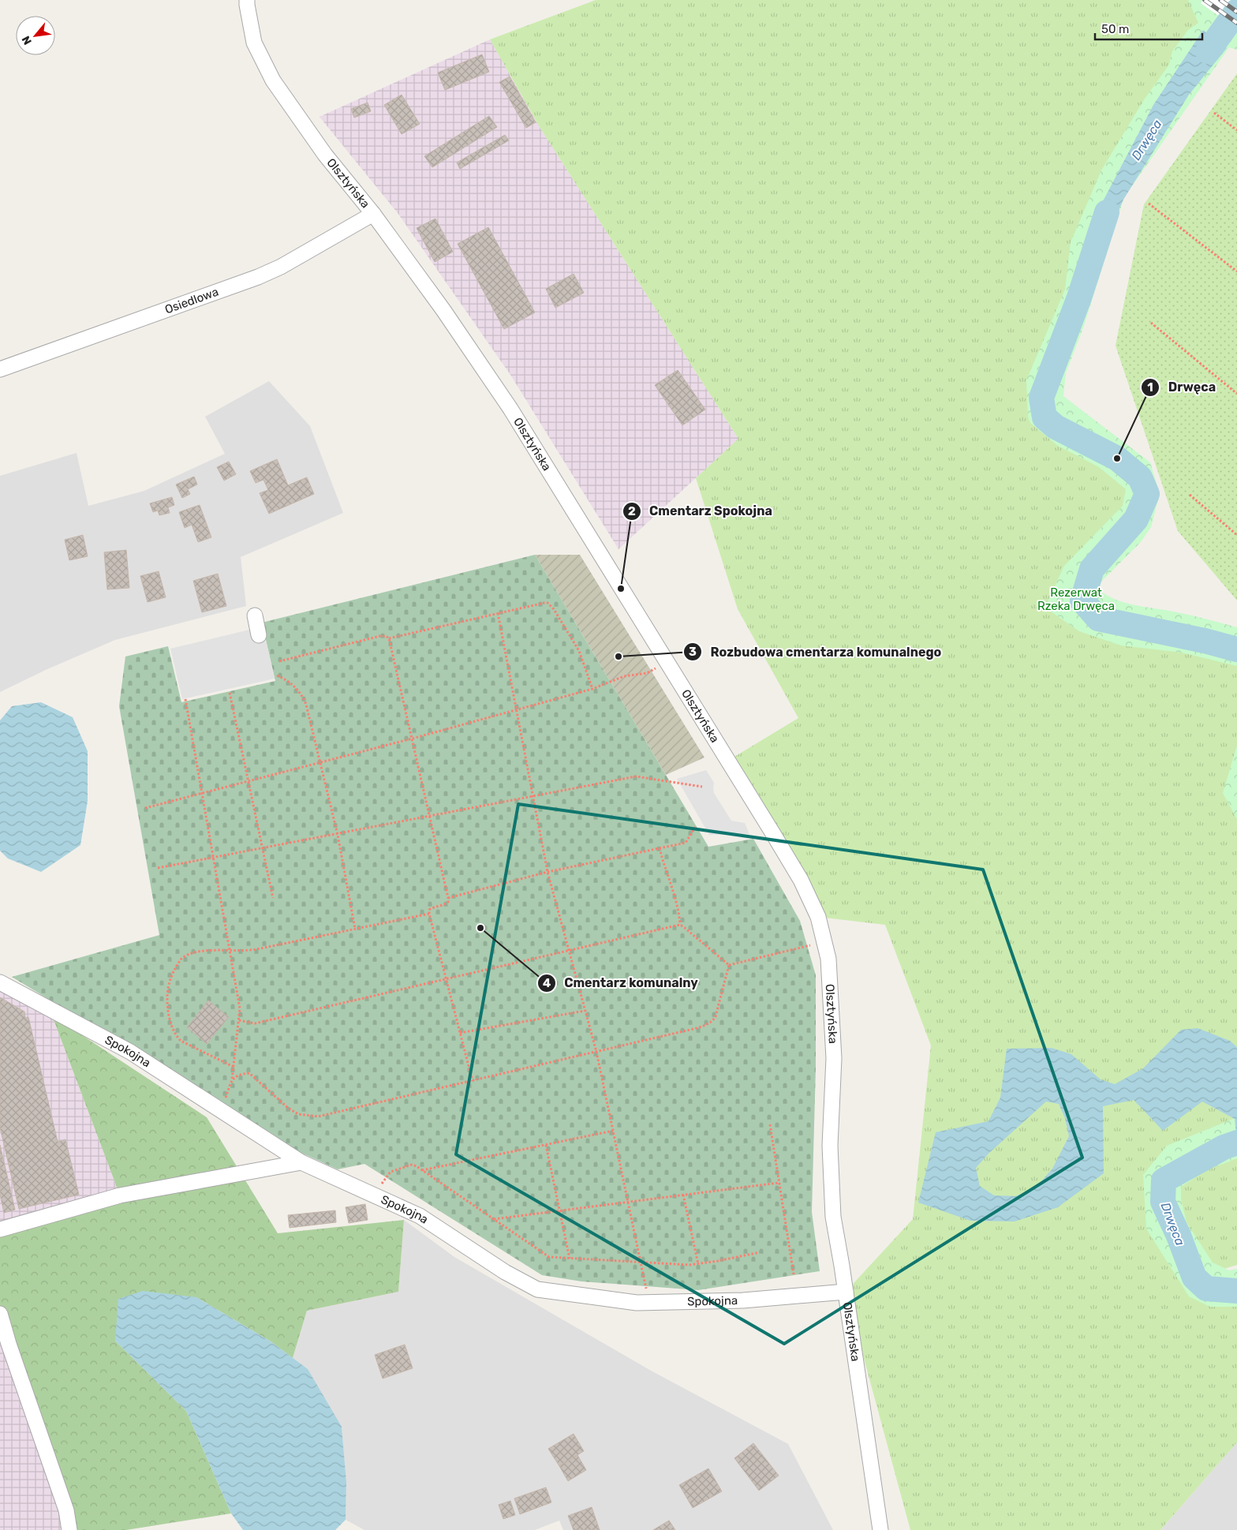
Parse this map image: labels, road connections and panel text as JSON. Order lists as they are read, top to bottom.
{
  "streets": {
    "street": ["Olsztyńska", "Osiedlowa", "Spokojna"]
  },
  "crossings": [
    ["Olsztyńska", "Osiedlowa"],
    ["Olsztyńska", "Spokojna"]
  ],
  "water": ["Drwęca"],
  "parks": ["Rezerwat Rzeka Drwęca"],
  "places": [
    "Drwęca",
    "Cmentarz Spokojna",
    "Rozbudowa cmentarza komunalnego",
    "Cmentarz komunalny"
  ],
  "scale_bar": "50 m",
  "north": "bottom left"
}
